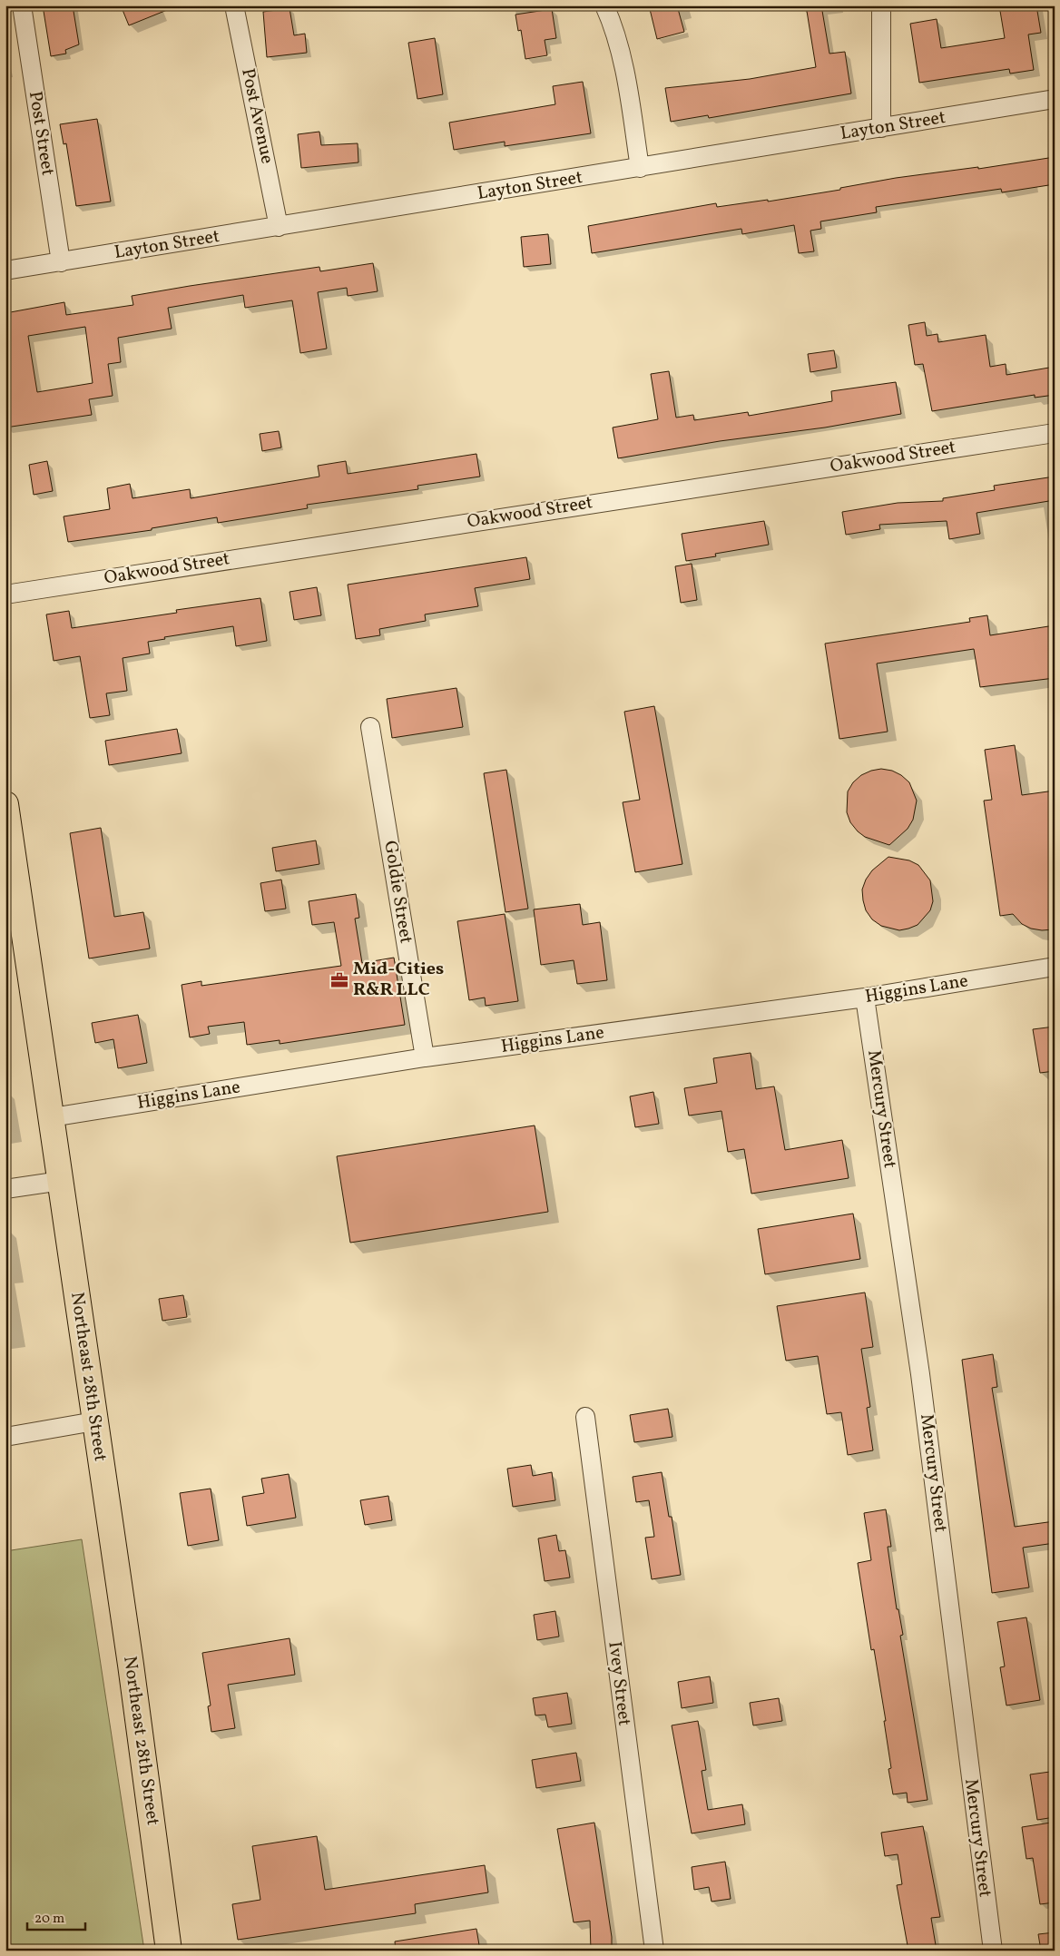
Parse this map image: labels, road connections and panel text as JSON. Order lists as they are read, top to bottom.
{
  "streets": {
    "main road": ["Northeast 28th Street"],
    "street": [
      "Post Avenue",
      "Layton Street",
      "Post Street",
      "Oakwood Street",
      "Goldie Street",
      "Higgins Lane",
      "Mercury Street",
      "Ivey Street"
    ]
  },
  "crossings": [
    ["Post Avenue", "Layton Street"],
    ["Layton Street", "Post Street"],
    ["Goldie Street", "Higgins Lane"],
    ["Higgins Lane", "Mercury Street"],
    ["Higgins Lane", "Northeast 28th Street"]
  ],
  "places": {
    "office": ["Mid-Cities R&R LLC"]
  },
  "scale_bar": "20 m"
}
